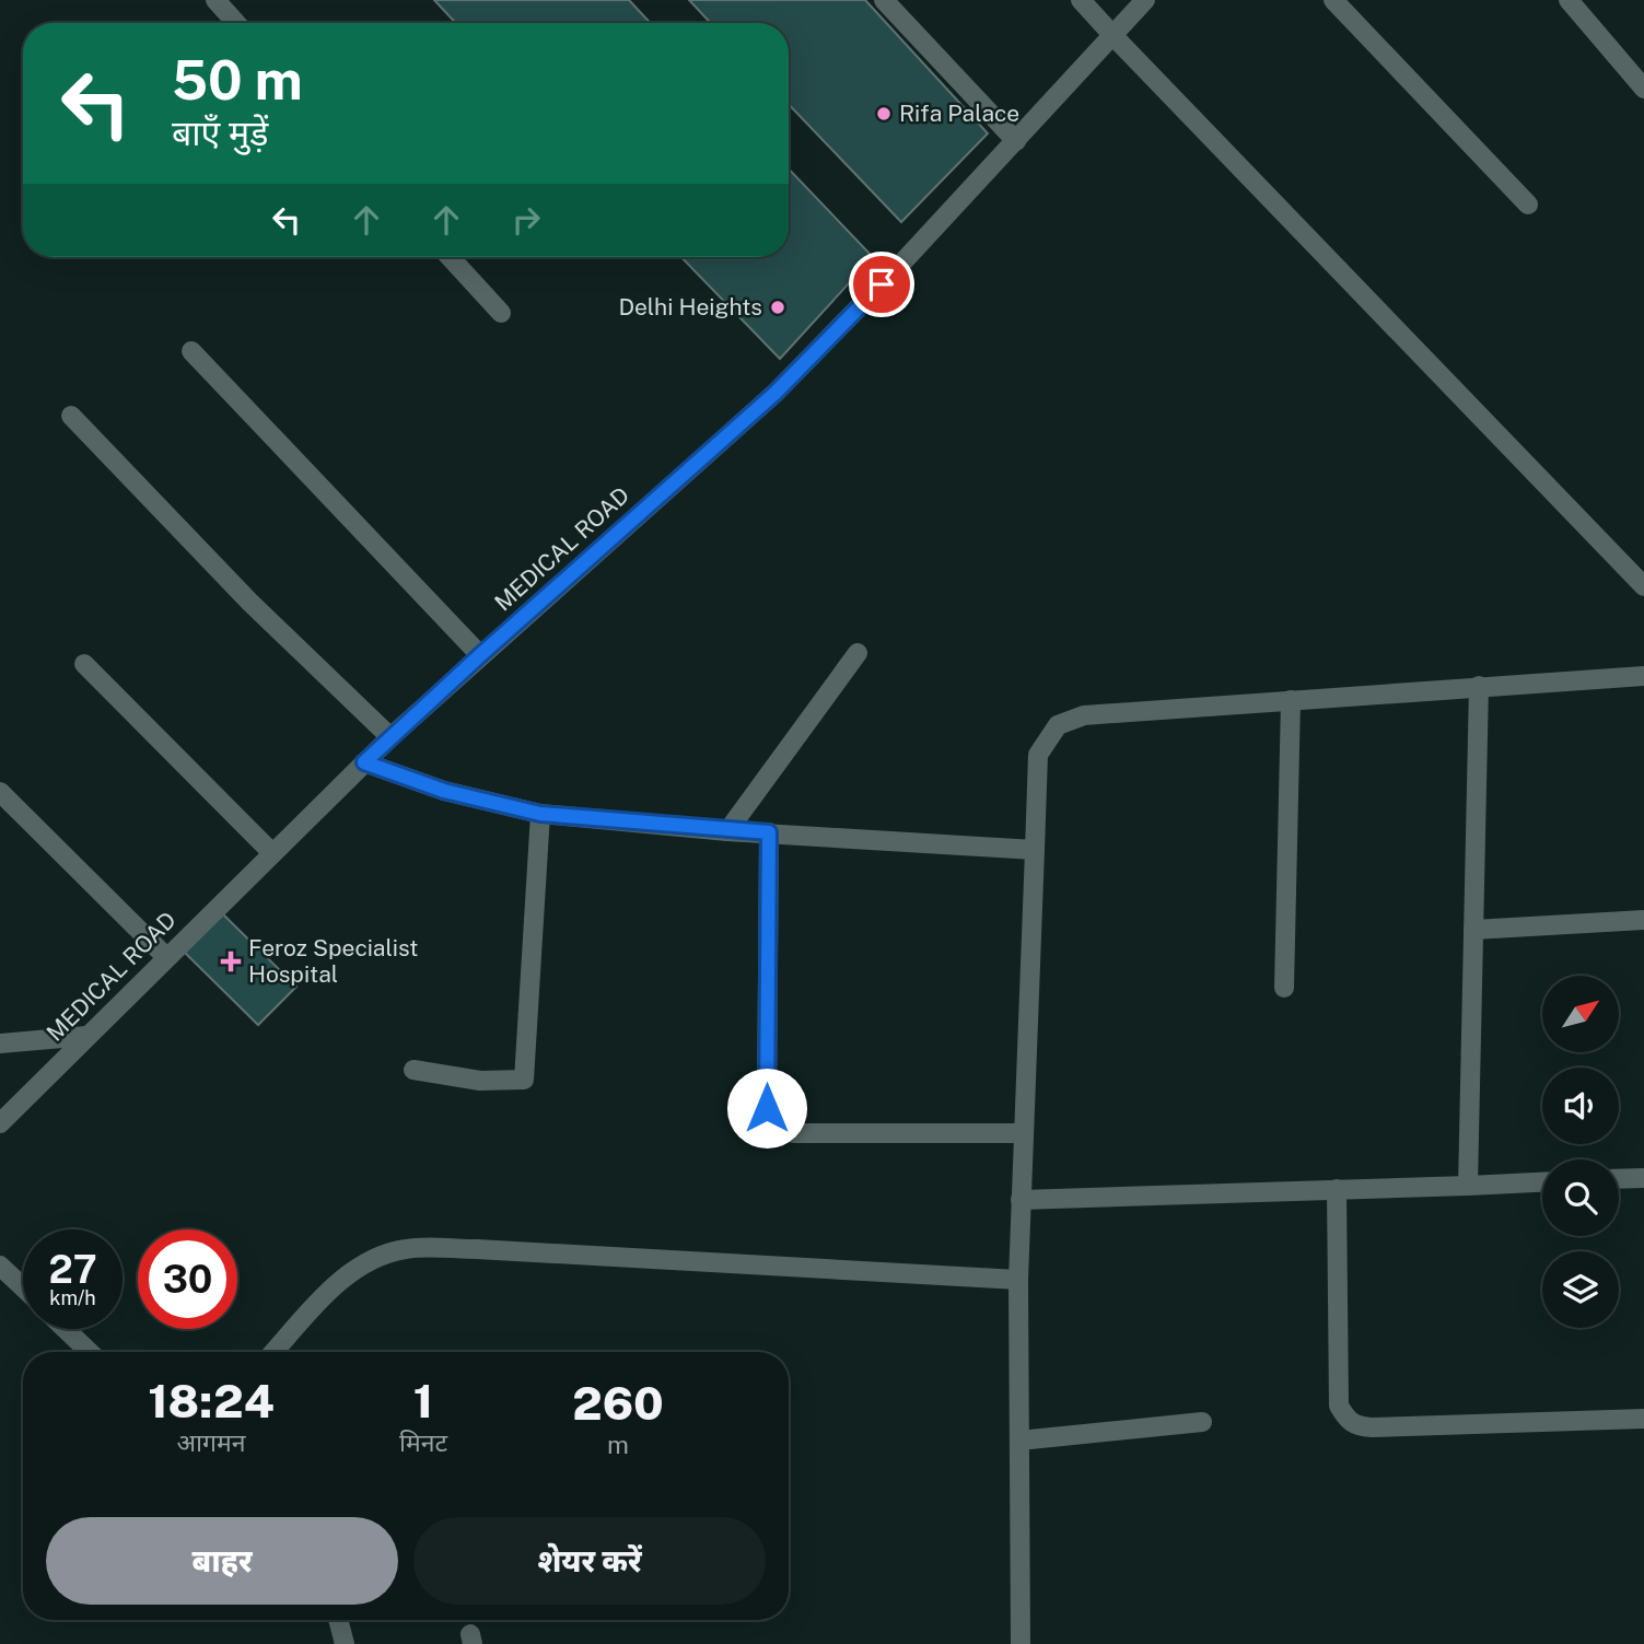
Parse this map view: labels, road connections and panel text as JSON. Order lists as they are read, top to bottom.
{
  "streets": {
    "street": ["MEDICAL ROAD"]
  },
  "places": {
    "other": ["Rifa Palace", "Delhi Heights"],
    "health": ["Feroz Specialist Hospital"]
  },
  "north": "top right",
  "page": {
    "turn": ["50 m", "बाएँ मुड़ें"],
    "speed": "27 km/h",
    "limit": "30",
    "eta": [
      "18:24",
      "आगमन",
      "1",
      "मिनट",
      "260",
      "m"
    ],
    "buttons": ["बाहर", "शेयर करें"]
  }
}
